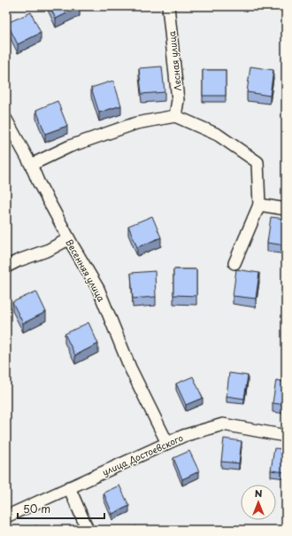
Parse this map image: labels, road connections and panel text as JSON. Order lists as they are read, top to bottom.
{
  "streets": {
    "street": ["Лесная улица", "Весенняя улица", "улица Достоевского"]
  },
  "crossings": [
    ["Весенняя улица", "улица Достоевского"]
  ],
  "scale_bar": "50 m",
  "north": "top"
}
